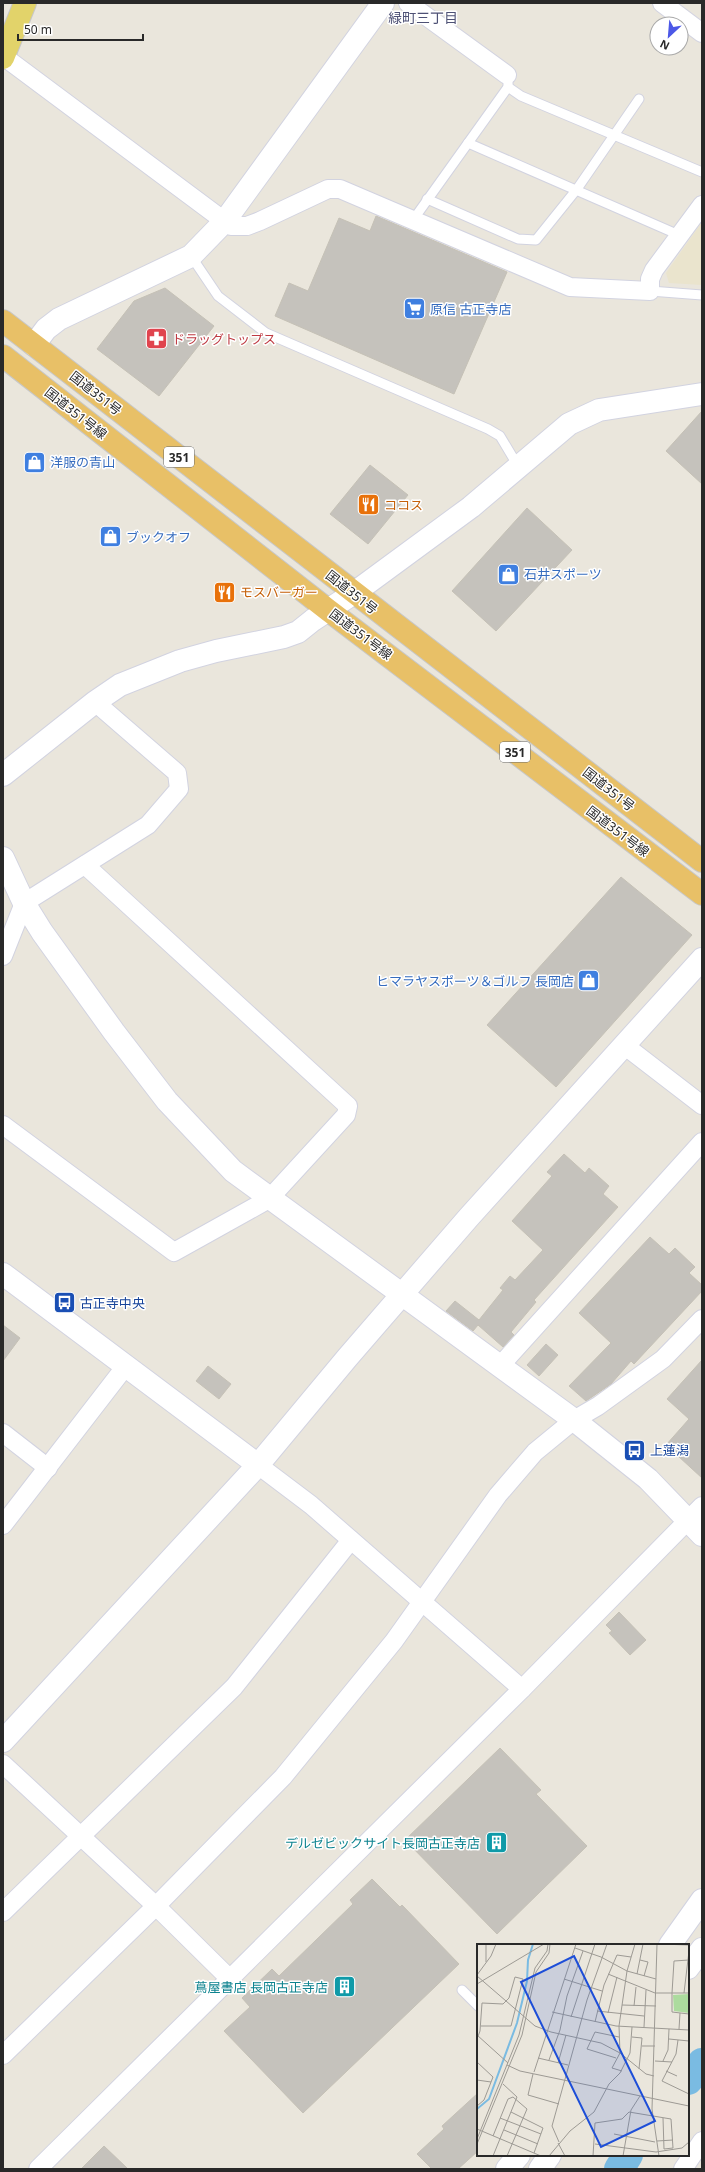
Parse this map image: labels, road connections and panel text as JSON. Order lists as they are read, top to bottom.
{
  "streets": {
    "highway": ["国道351号", "国道351号線", "351"]
  },
  "districts": ["緑町三丁目"],
  "places": {
    "supermarket": ["原信 古正寺店"],
    "pharmacy": ["ドラッグトップス"],
    "shop": [
      "洋服の青山",
      "ブックオフ",
      "石井スポーツ",
      "ヒマラヤスポーツ＆ゴルフ 長岡店"
    ],
    "restaurant": ["ココス", "モスバーガー"],
    "bus stop": ["古正寺中央", "上蓮潟"],
    "building": ["デルゼビックサイト長岡古正寺店", "蔦屋書店 長岡古正寺店"]
  },
  "scale_bar": "50 m",
  "north": "bottom left"
}
